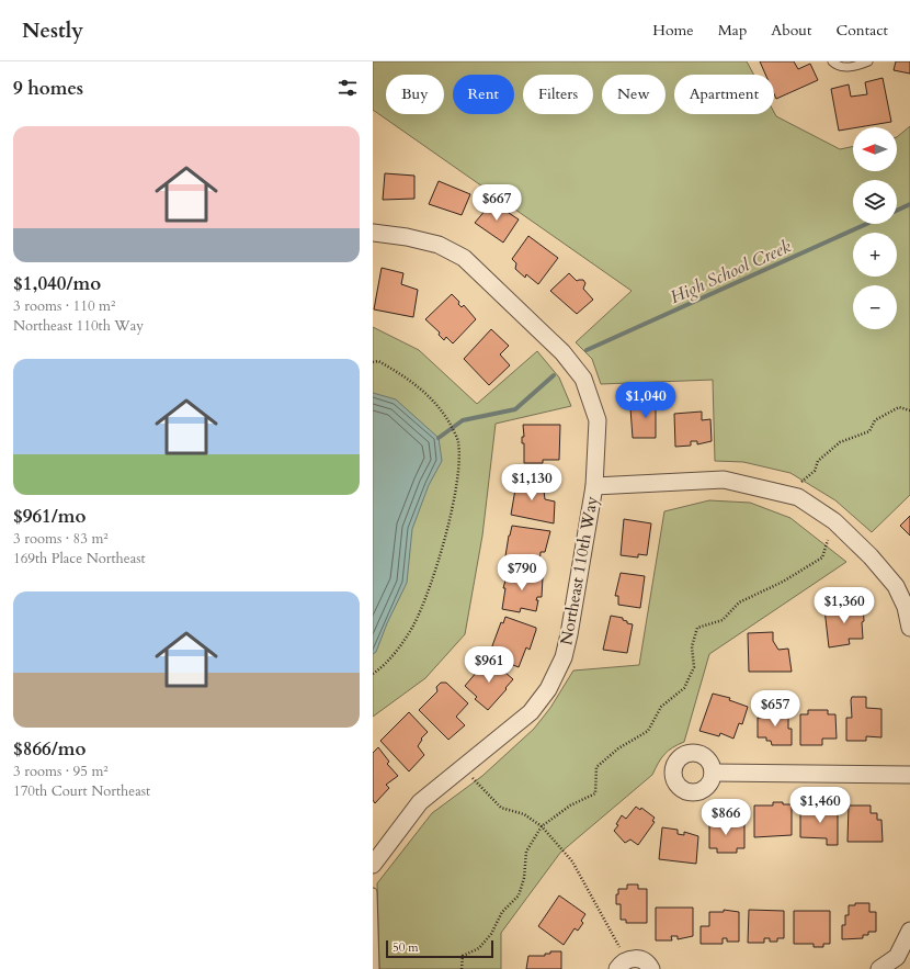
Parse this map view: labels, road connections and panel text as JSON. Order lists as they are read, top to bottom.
{
  "streets": {
    "street": ["Northeast 110th Way"]
  },
  "water": ["High School Creek"],
  "scale_bar": "50 m",
  "north": "left",
  "page": {
    "header": "Nestly",
    "nav": [
      "Home",
      "Map",
      "About",
      "Contact"
    ],
    "heading": "9 homes",
    "chip": [
      "Buy",
      "Rent",
      "Filters",
      "New",
      "Apartment"
    ],
    "list": [
      {
        "name": "$1,040/mo",
        "note": "3 rooms · 110 m² · Northeast 110th Way"
      },
      {
        "name": "$961/mo",
        "note": "3 rooms · 83 m² · 169th Place Northeast"
      },
      {
        "name": "$866/mo",
        "note": "3 rooms · 95 m² · 170th Court Northeast"
      }
    ],
    "map_buttons": ["+", "−"],
    "price": [
      "$667",
      "$1,040",
      "$1,130",
      "$790",
      "$1,360",
      "$961",
      "$657",
      "$1,460",
      "$866"
    ],
    "scale": "50 m"
  }
}
